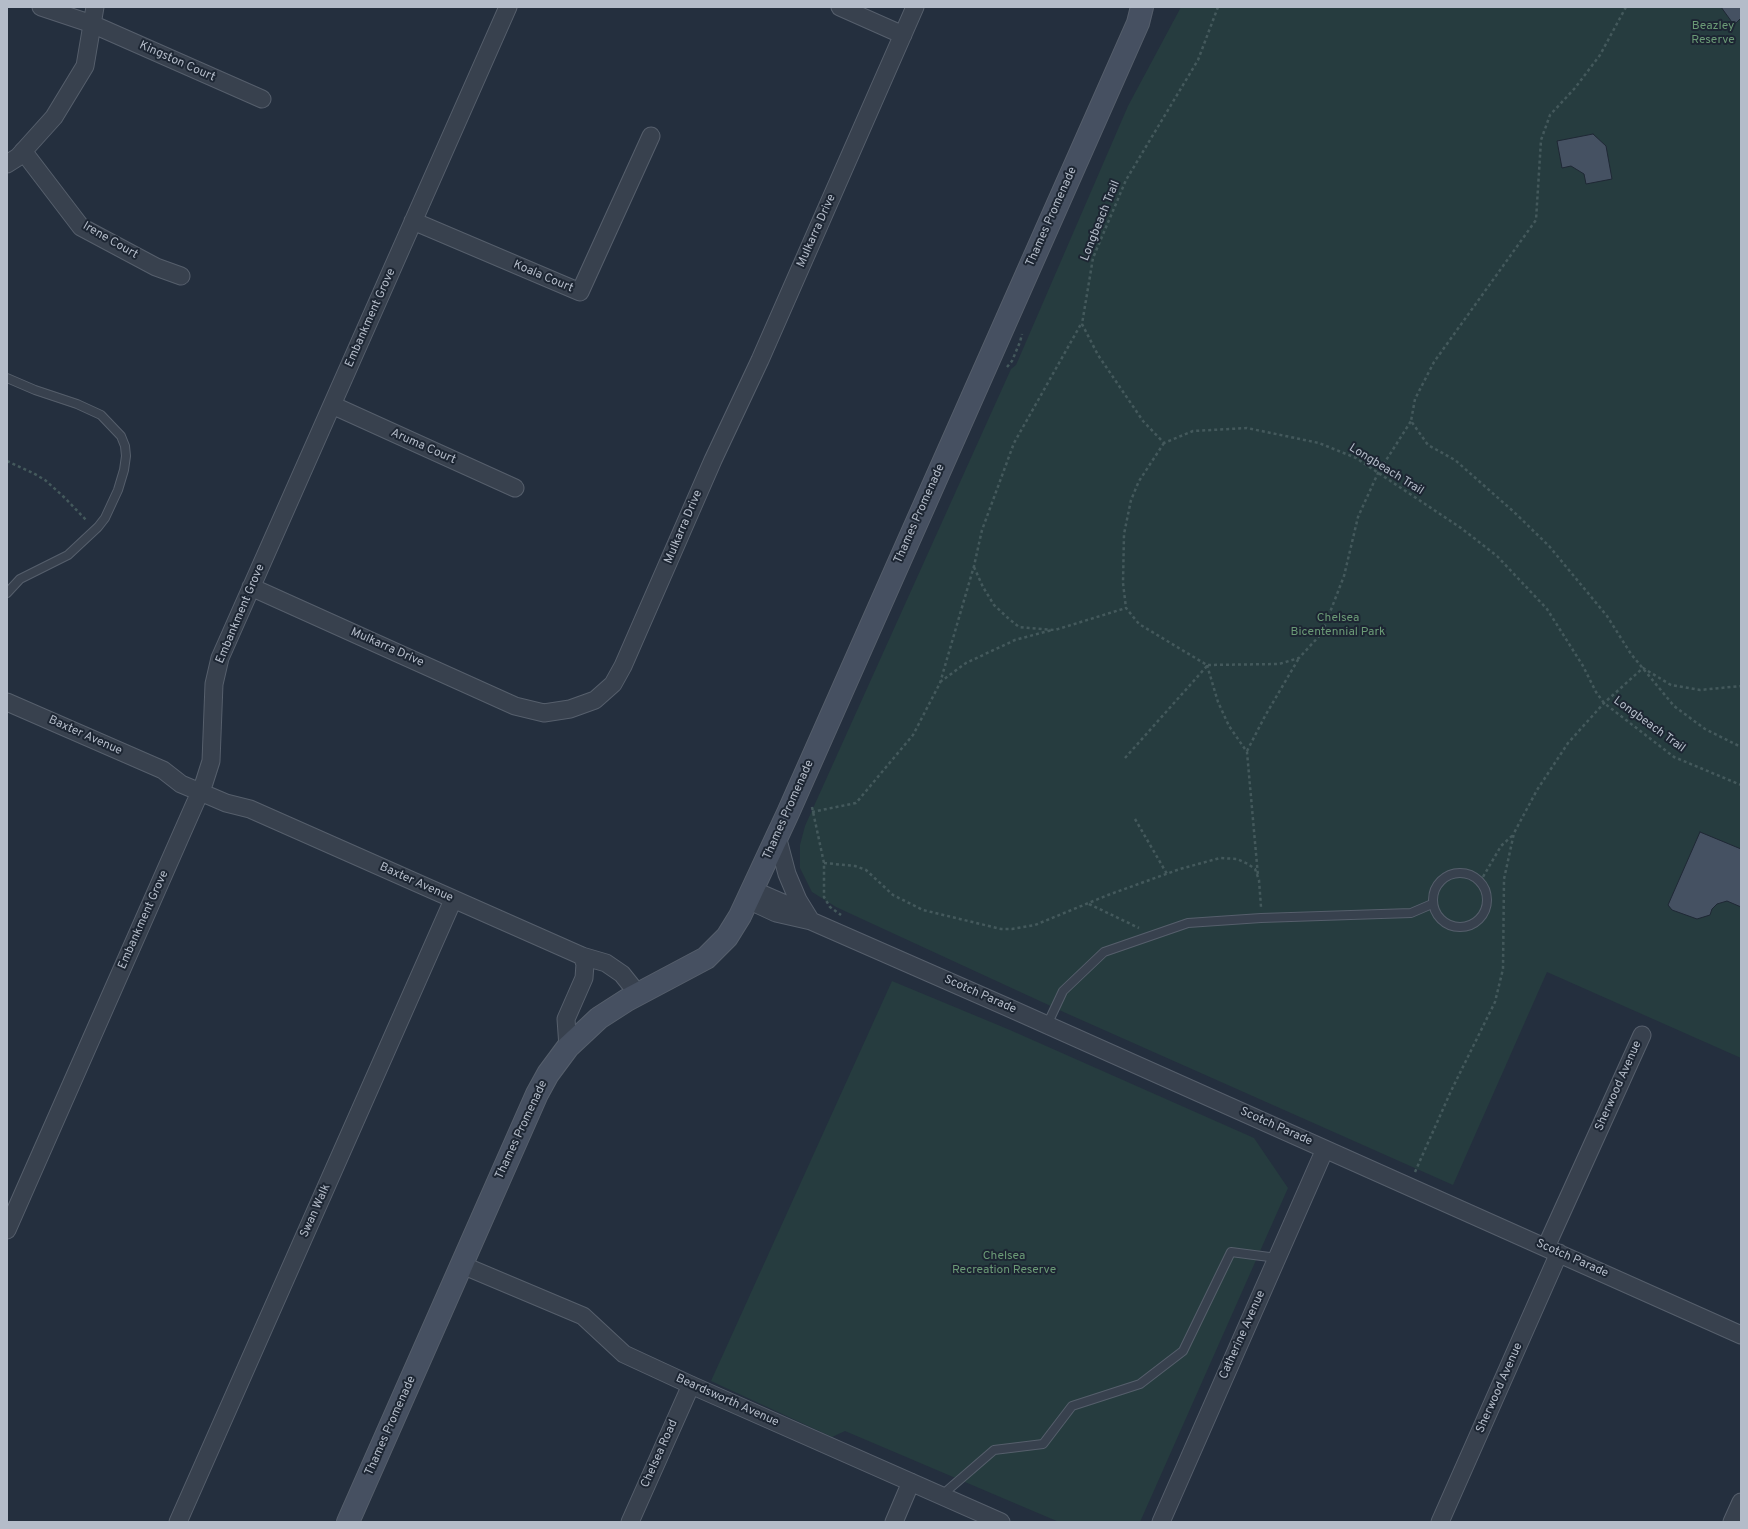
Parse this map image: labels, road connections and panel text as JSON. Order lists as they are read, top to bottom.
{
  "streets": {
    "main road": ["Thames Promenade"],
    "street": [
      "Kingston Court",
      "Mulkarra Drive",
      "Irene Court",
      "Koala Court",
      "Embankment Grove",
      "Aruma Court",
      "Baxter Avenue",
      "Scotch Parade",
      "Sherwood Avenue",
      "Swan Walk",
      "Catherine Avenue",
      "Beardsworth Avenue",
      "Chelsea Road"
    ],
    "path": ["Longbeach Trail"]
  },
  "crossings": [
    ["Thames Promenade", "Baxter Avenue"],
    ["Thames Promenade", "Scotch Parade"],
    ["Thames Promenade", "Beardsworth Avenue"],
    ["Mulkarra Drive", "Embankment Grove"],
    ["Koala Court", "Embankment Grove"],
    ["Embankment Grove", "Aruma Court"],
    ["Embankment Grove", "Baxter Avenue"],
    ["Baxter Avenue", "Swan Walk"],
    ["Scotch Parade", "Sherwood Avenue"],
    ["Scotch Parade", "Catherine Avenue"],
    ["Beardsworth Avenue", "Chelsea Road"]
  ],
  "parks": ["Beazley Reserve", "Chelsea Bicentennial Park", "Chelsea Recreation Reserve"]
}
